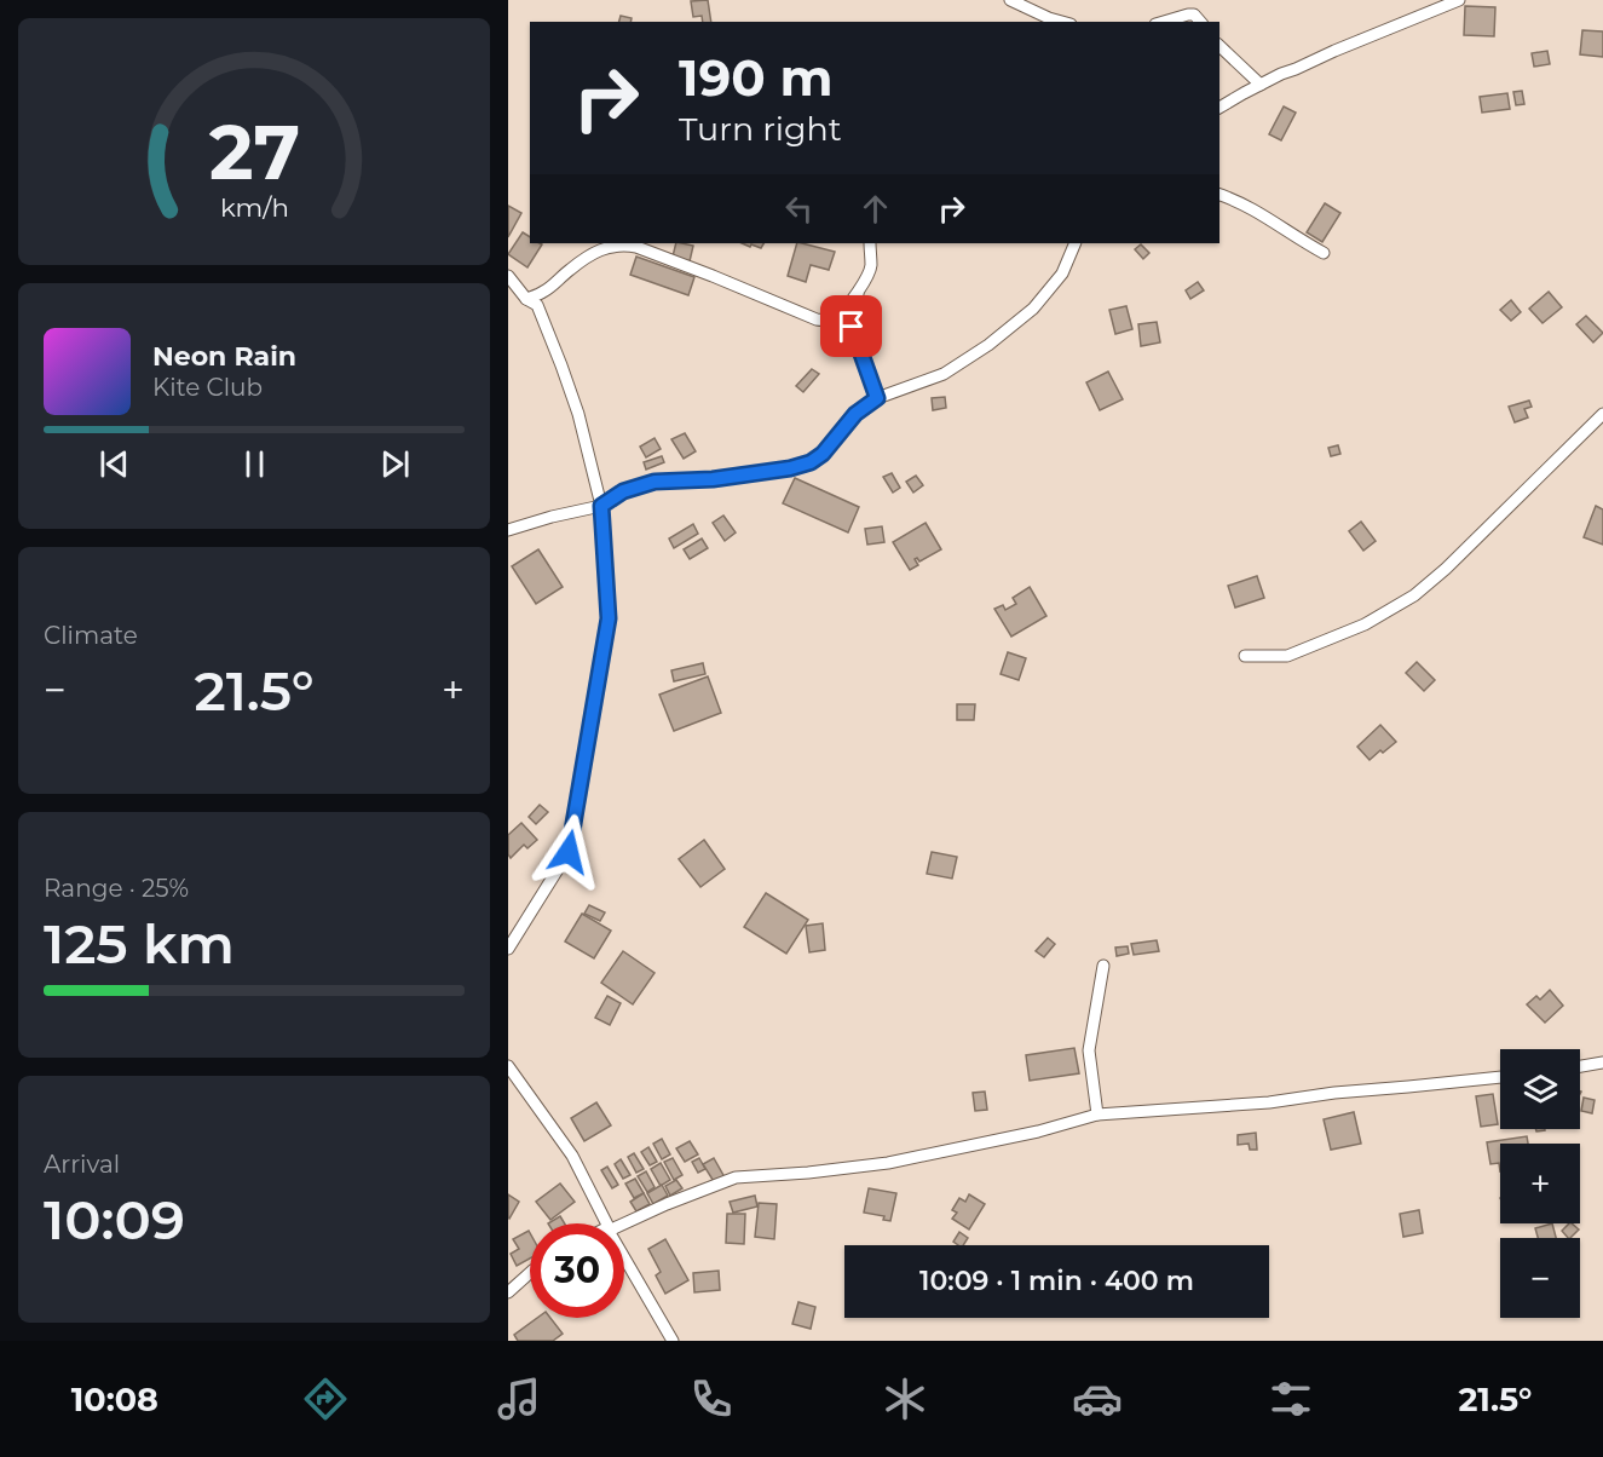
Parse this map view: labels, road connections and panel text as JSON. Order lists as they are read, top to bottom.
{
  "page": {
    "turn": ["190 m", "Turn right"],
    "song": ["Neon Rain", "Kite Club"],
    "tile": [
      "Climate",
      ["Range · 25%", "125 km"],
      ["Arrival", "10:09"]
    ],
    "heat": ["−", "21.5°", "+"],
    "map_buttons": ["+", "−"],
    "limit": "30",
    "trip": "10:09 · 1 min · 400 m",
    "tabs": ["10:08", "21.5°"],
    "gauge": ["27", "km/h"]
  }
}
